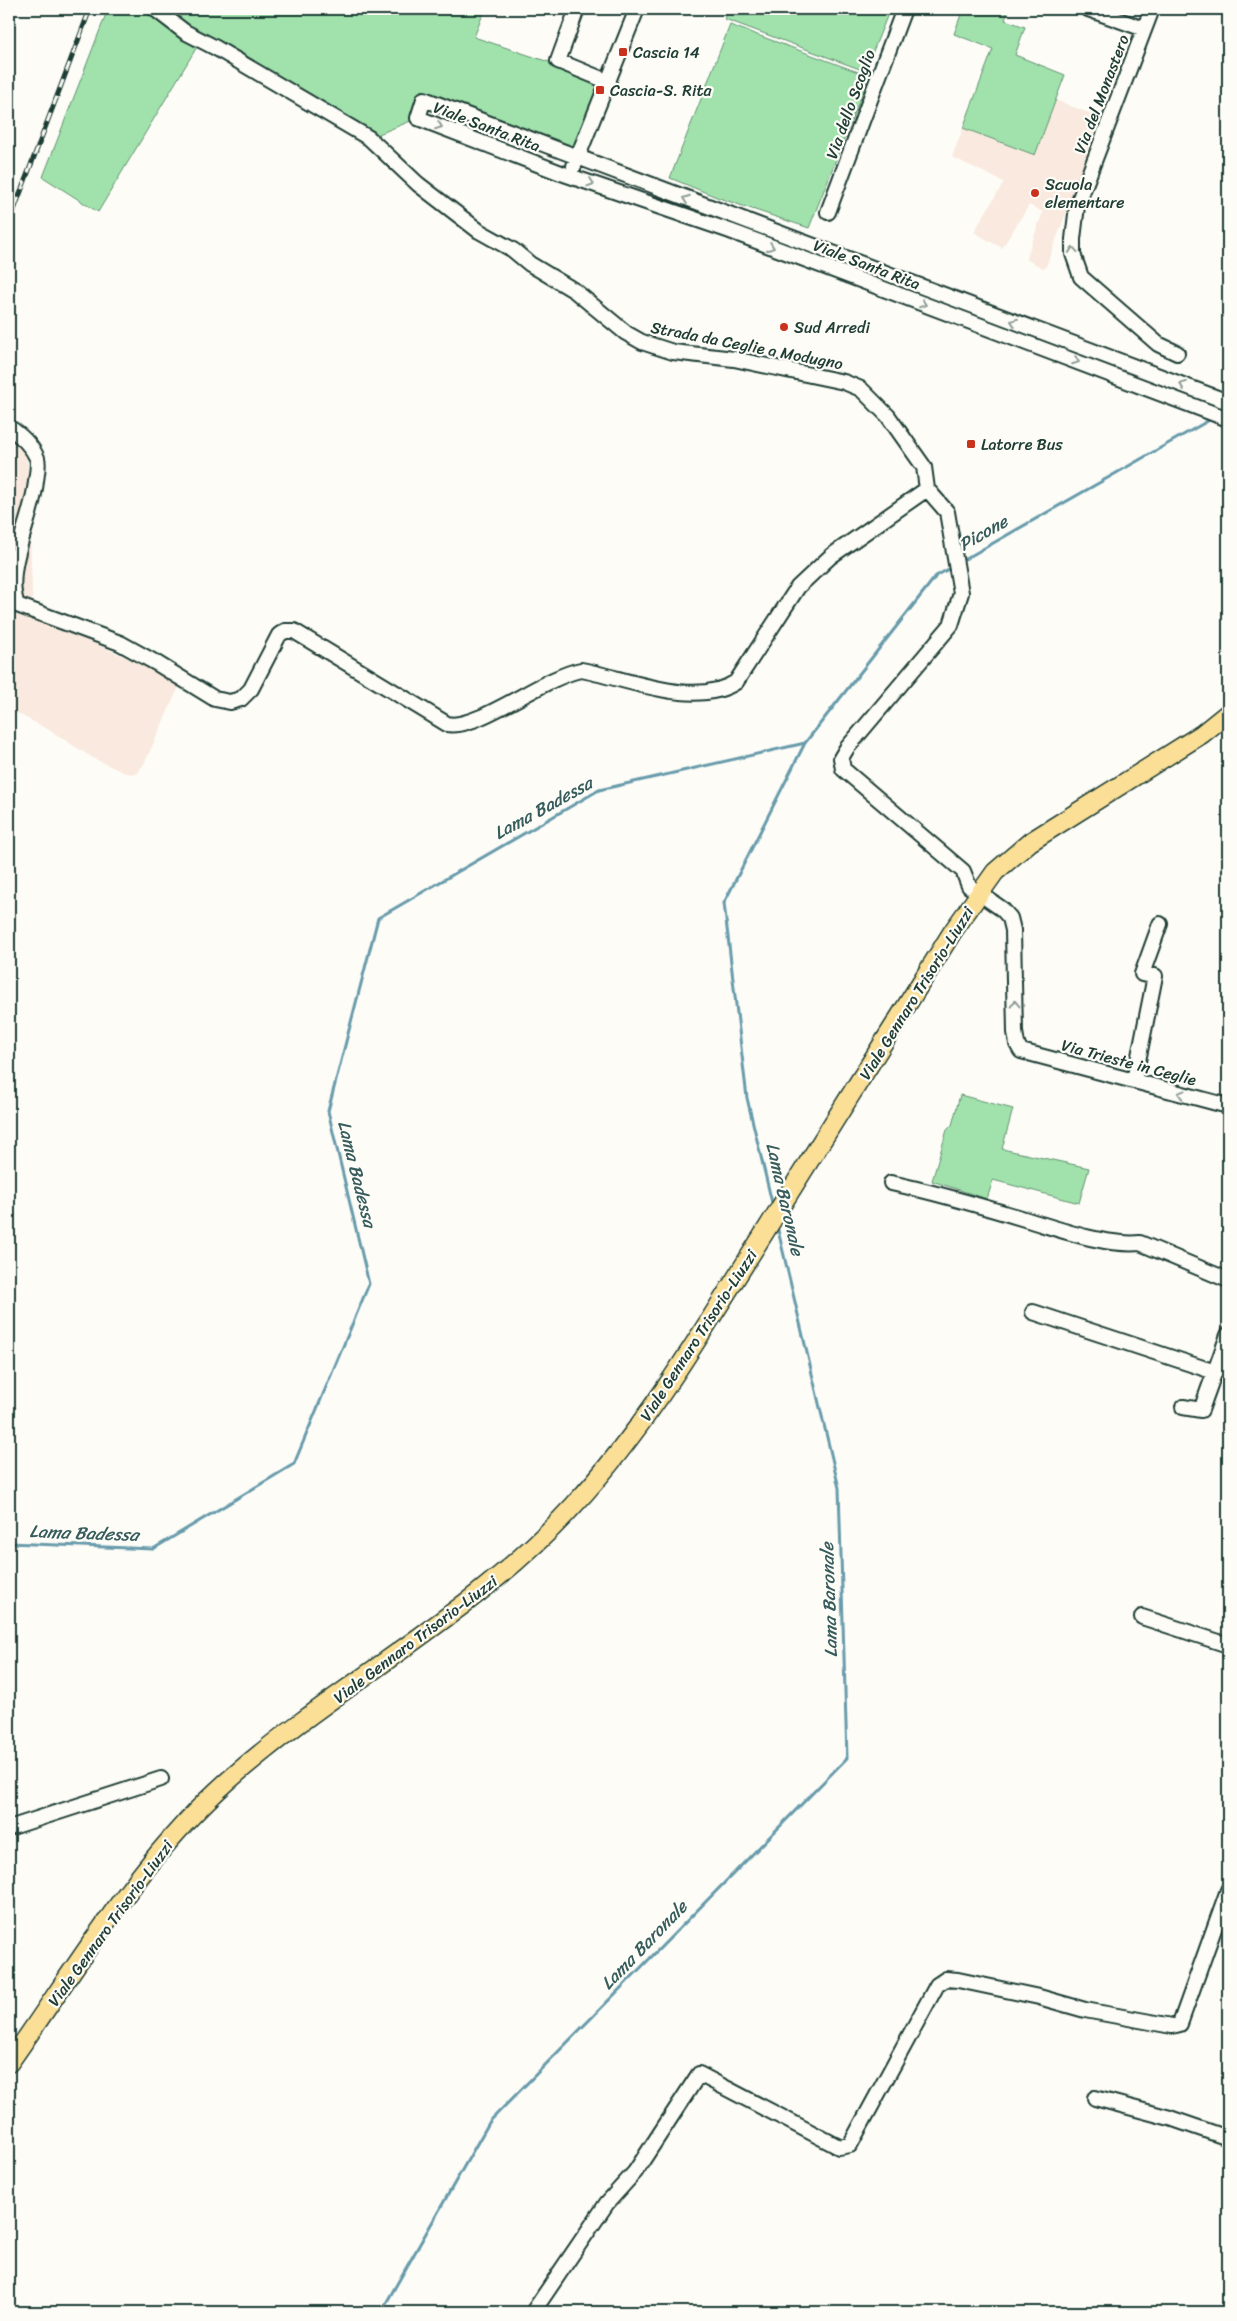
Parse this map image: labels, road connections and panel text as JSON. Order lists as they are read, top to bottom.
{
  "streets": {
    "main road": ["Viale Gennaro Trisorio-Liuzzi"],
    "street": [
      "Via del Monastero",
      "Via dello Scoglio",
      "Viale Santa Rita",
      "Strada da Ceglie a Modugno",
      "Via Trieste in Ceglie"
    ]
  },
  "crossings": [
    ["Viale Gennaro Trisorio-Liuzzi", "Via Trieste in Ceglie"]
  ],
  "one_way": ["Via del Monastero", "Via Trieste in Ceglie"],
  "water": ["Picone", "Lama Badessa", "Lama Baronale"],
  "places": {
    "transit": ["Cascia 14", "Cascia-S. Rita", "Latorre Bus"],
    "other": ["Scuola elementare", "Sud Arredi"]
  }
}
